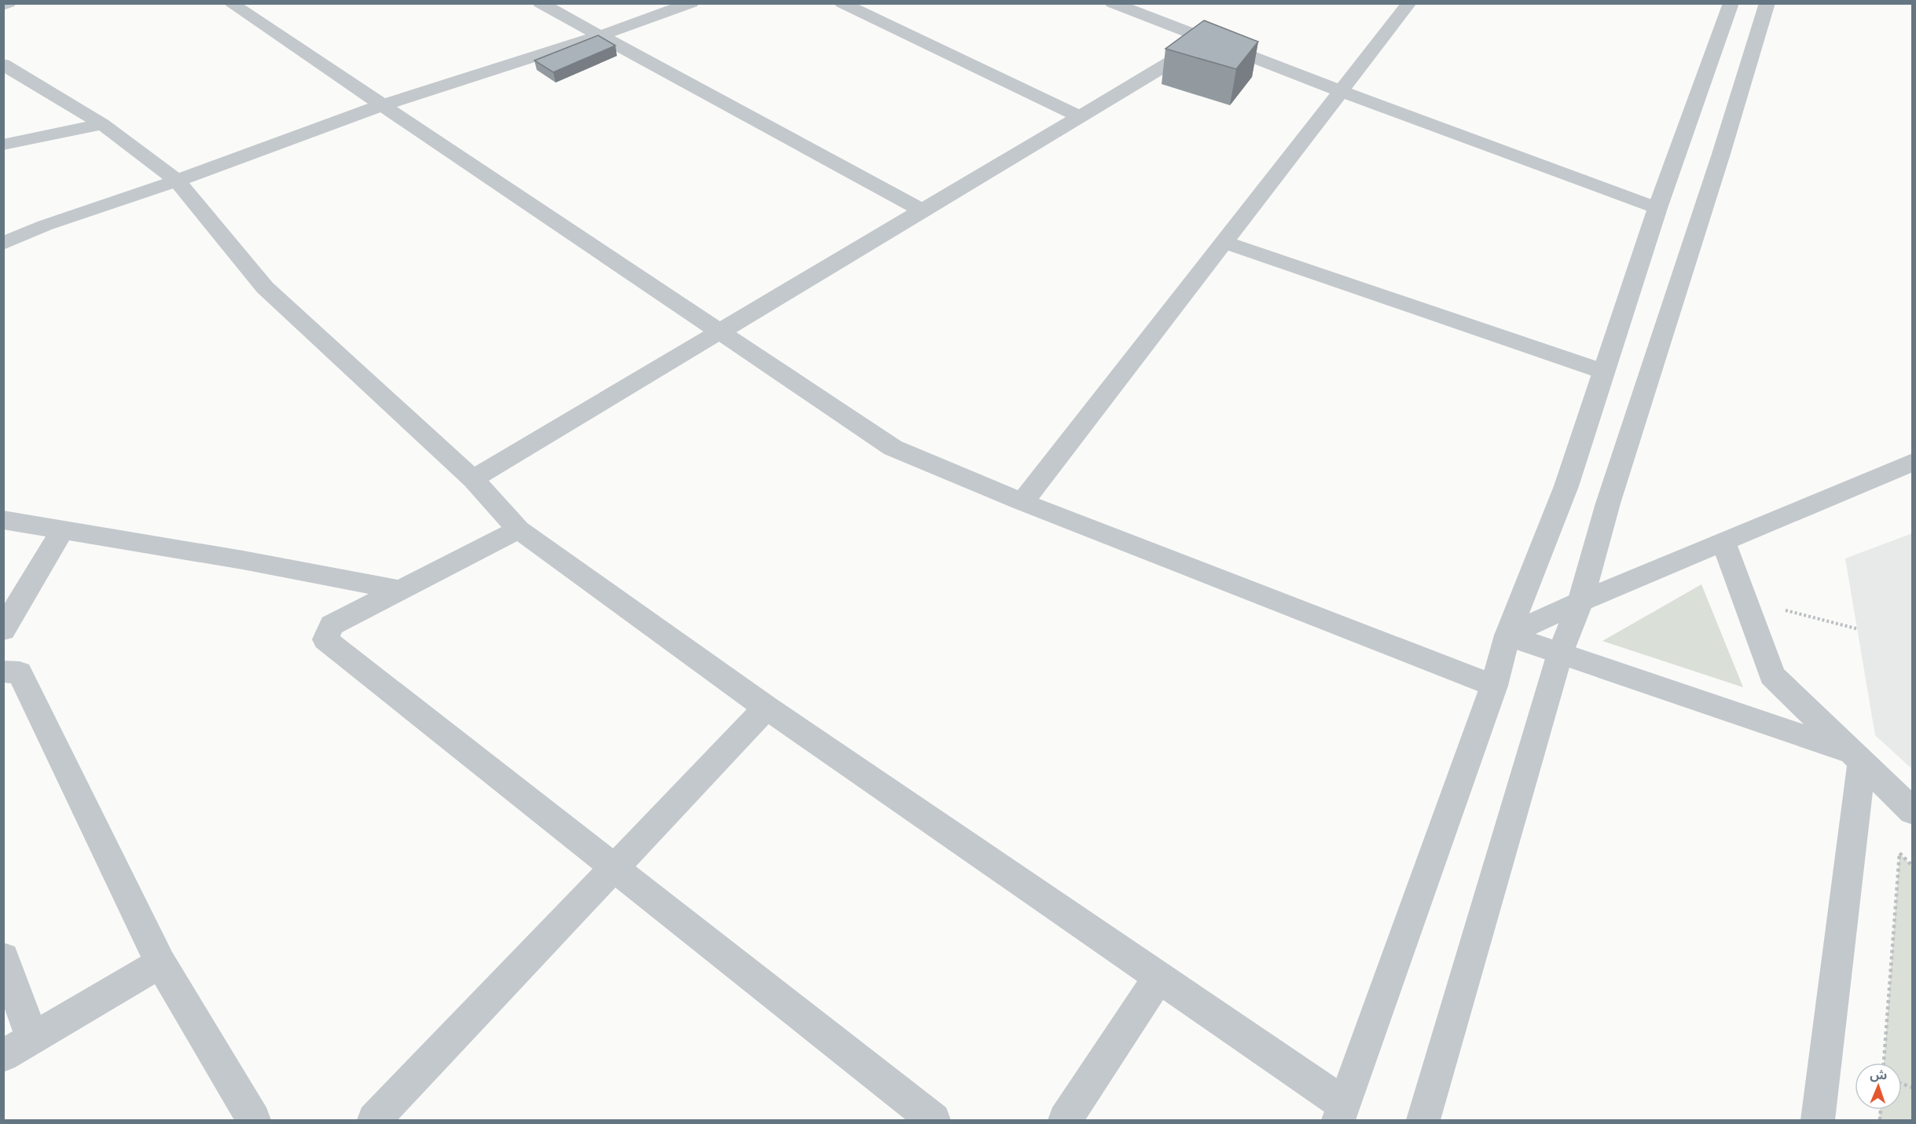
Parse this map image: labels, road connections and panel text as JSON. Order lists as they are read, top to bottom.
{
  "north": "top"
}
